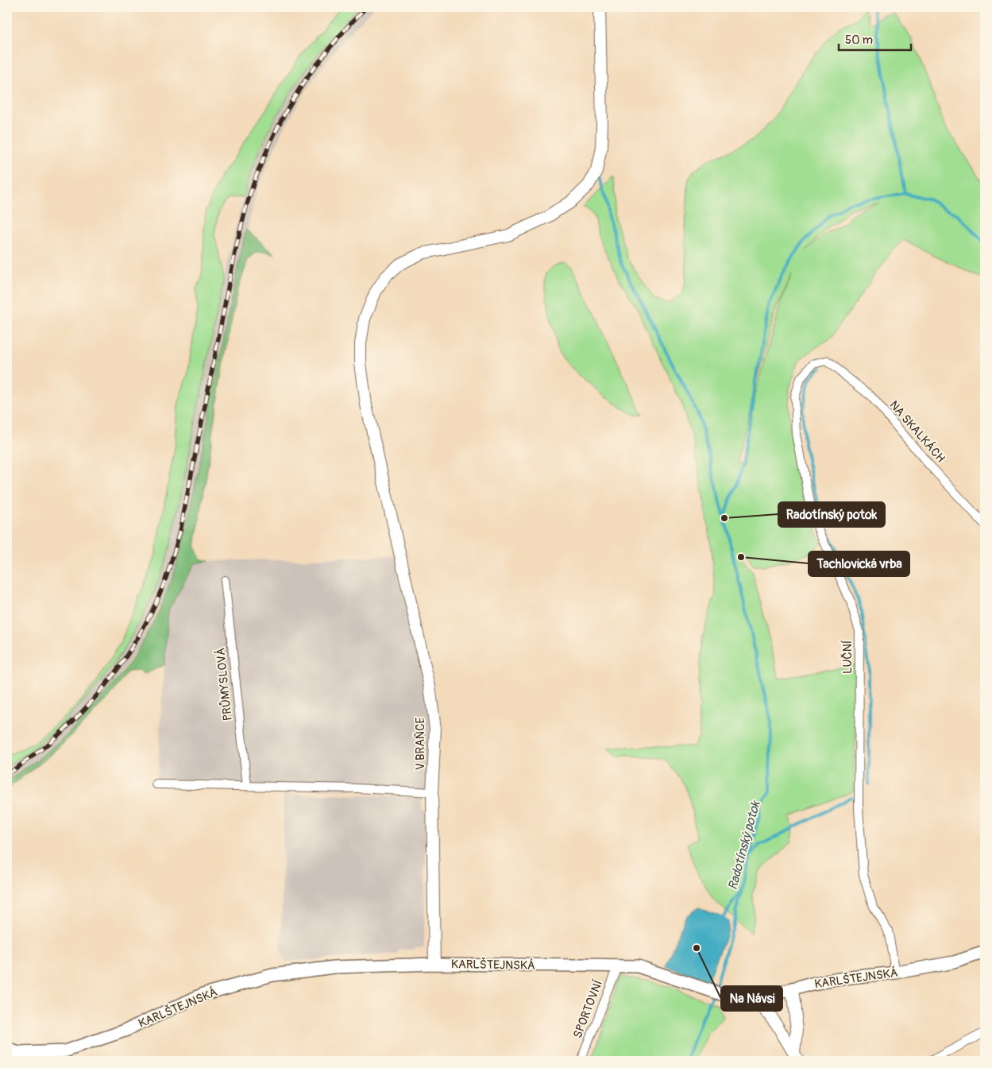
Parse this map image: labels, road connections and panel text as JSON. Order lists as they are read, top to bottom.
{
  "streets": {
    "main road": ["KARLŠTEJNSKÁ"],
    "street": [
      "NA SKALKÁCH",
      "LUČNÍ",
      "PRŮMYSLOVÁ",
      "V BRAŇCE",
      "SPORTOVNÍ"
    ]
  },
  "crossings": [
    ["NA SKALKÁCH", "LUČNÍ"],
    ["LUČNÍ", "KARLŠTEJNSKÁ"],
    ["V BRAŇCE", "KARLŠTEJNSKÁ"],
    ["KARLŠTEJNSKÁ", "SPORTOVNÍ"]
  ],
  "water": ["Radotínský potok"],
  "places": ["Radotínský potok", "Tachlovická vrba", "Na Návsi"],
  "scale_bar": "50 m"
}
